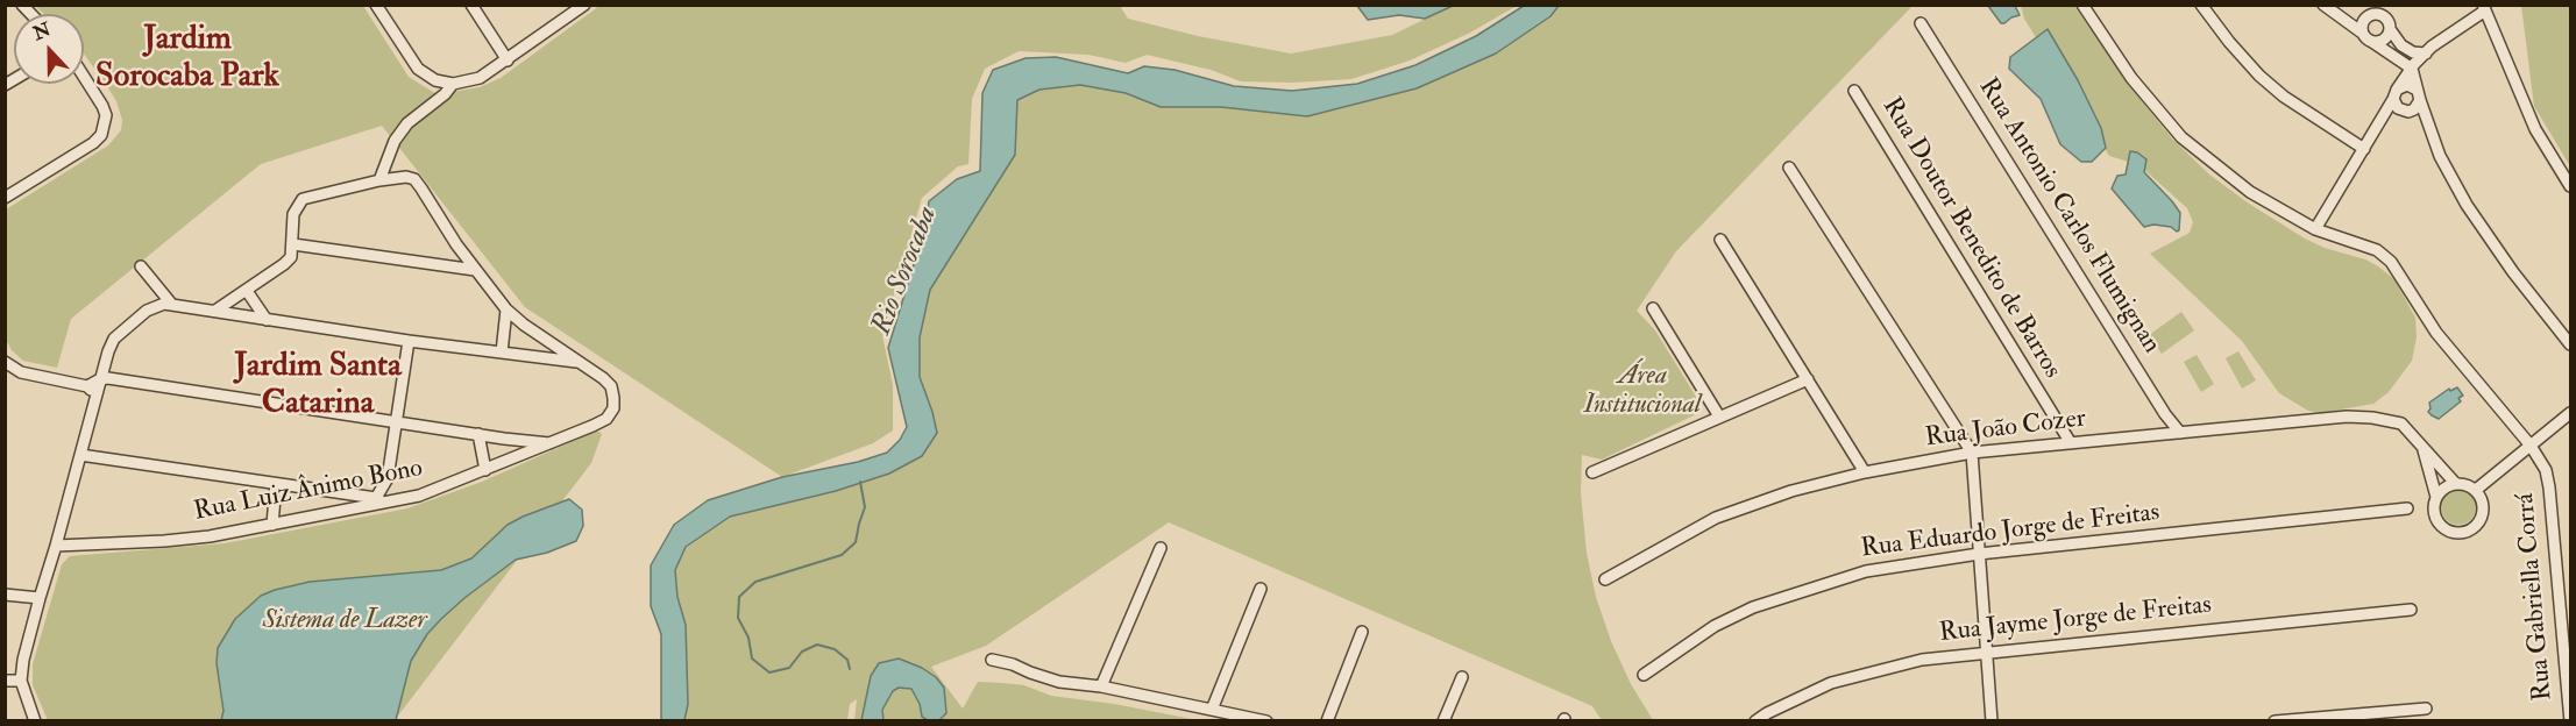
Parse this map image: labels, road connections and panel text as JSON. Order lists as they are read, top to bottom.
{
  "streets": {
    "street": [
      "Rua Antonio Carlos Flumignan",
      "Rua Doutor Benedito de Barros",
      "Rua João Cozer",
      "Rua Luiz Ânimo Bono",
      "Rua Eduardo Jorge de Freitas",
      "Rua Gabriella Corrá",
      "Rua Jayme Jorge de Freitas"
    ]
  },
  "crossings": [
    ["Rua Antonio Carlos Flumignan", "Rua João Cozer"],
    ["Rua Doutor Benedito de Barros", "Rua João Cozer"]
  ],
  "districts": ["Jardim Sorocaba Park", "Jardim Santa Catarina"],
  "water": ["Rio Sorocaba"],
  "parks": ["Área Institucional", "Sistema de Lazer"],
  "north": "top"
}
